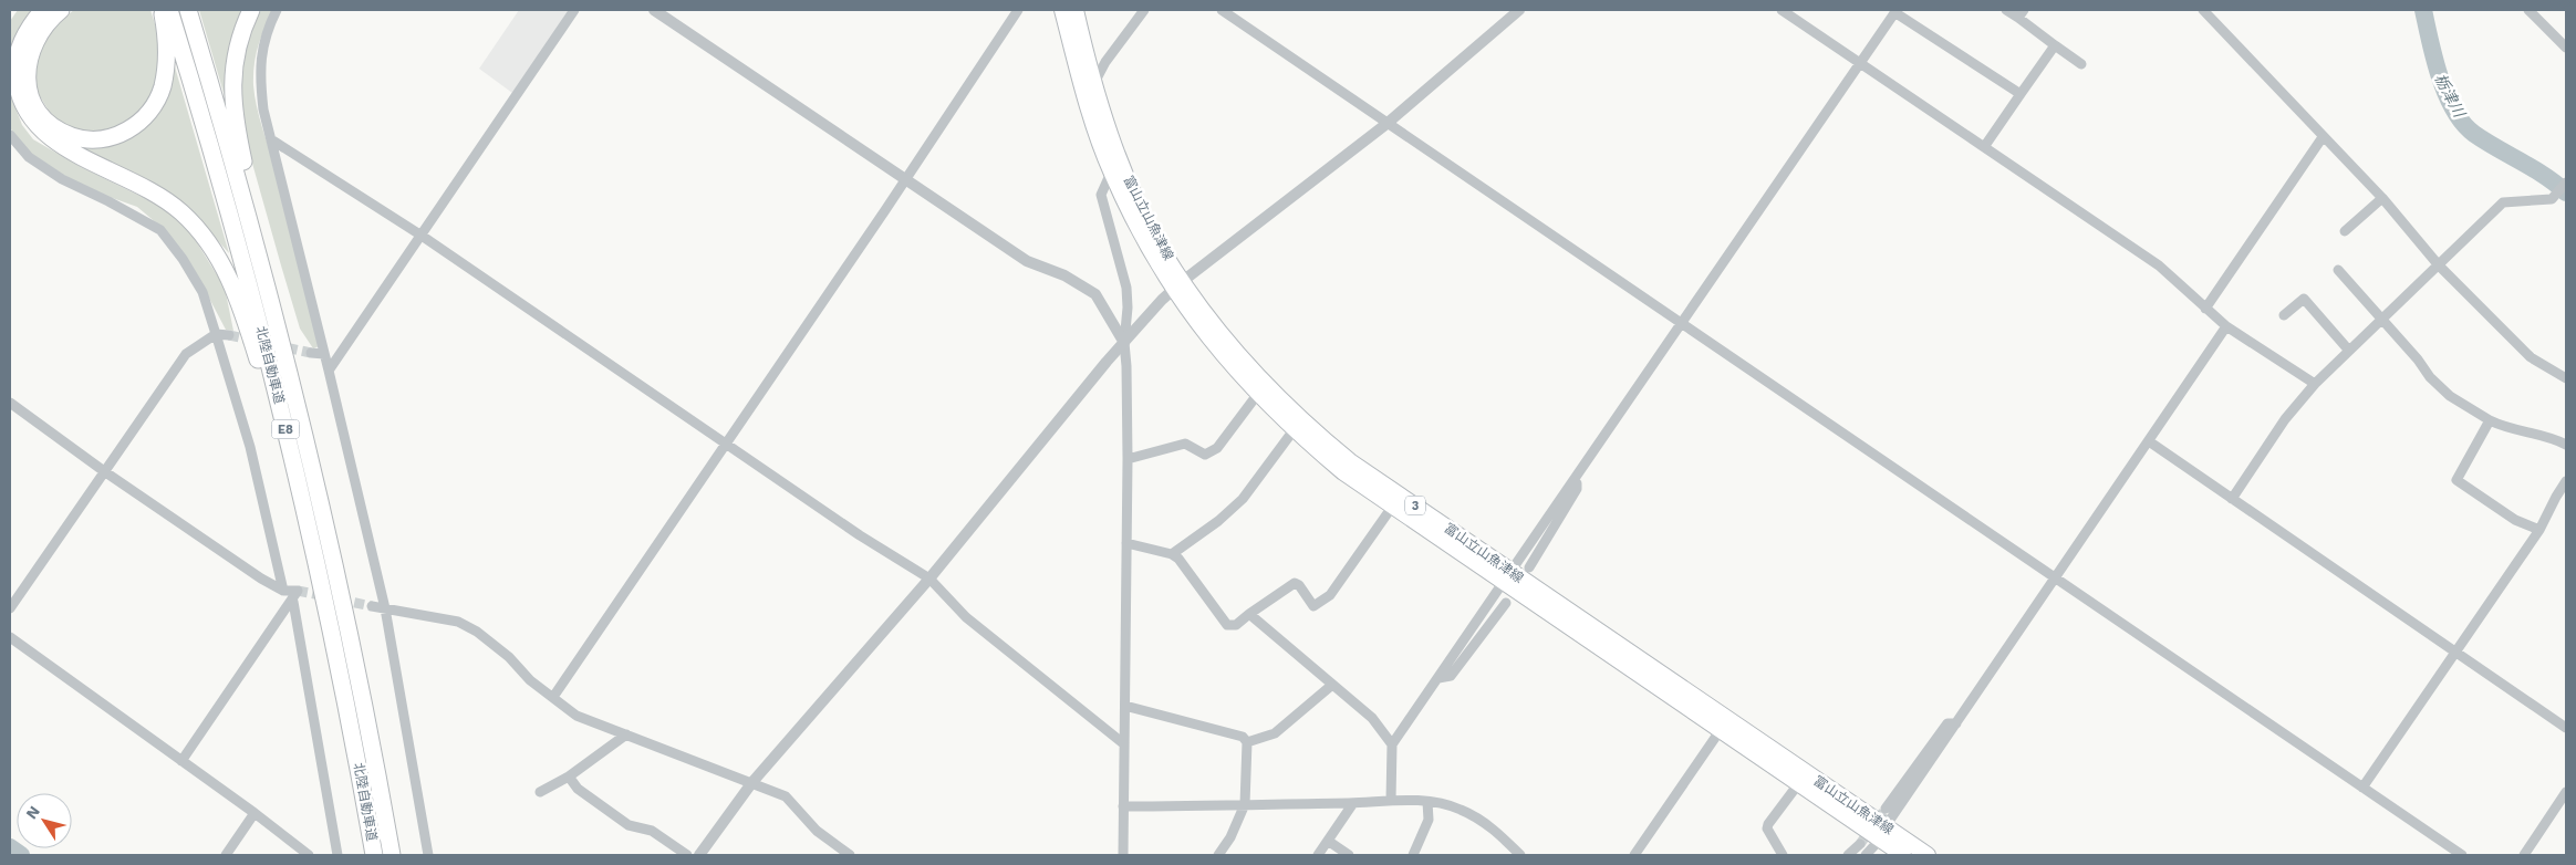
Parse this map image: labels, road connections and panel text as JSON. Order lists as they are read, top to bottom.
{
  "streets": {
    "highway": ["北陸自動車道", "E8"],
    "main road": ["富山立山魚津線", "3"]
  },
  "water": ["栃津川"],
  "north": "top left"
}
